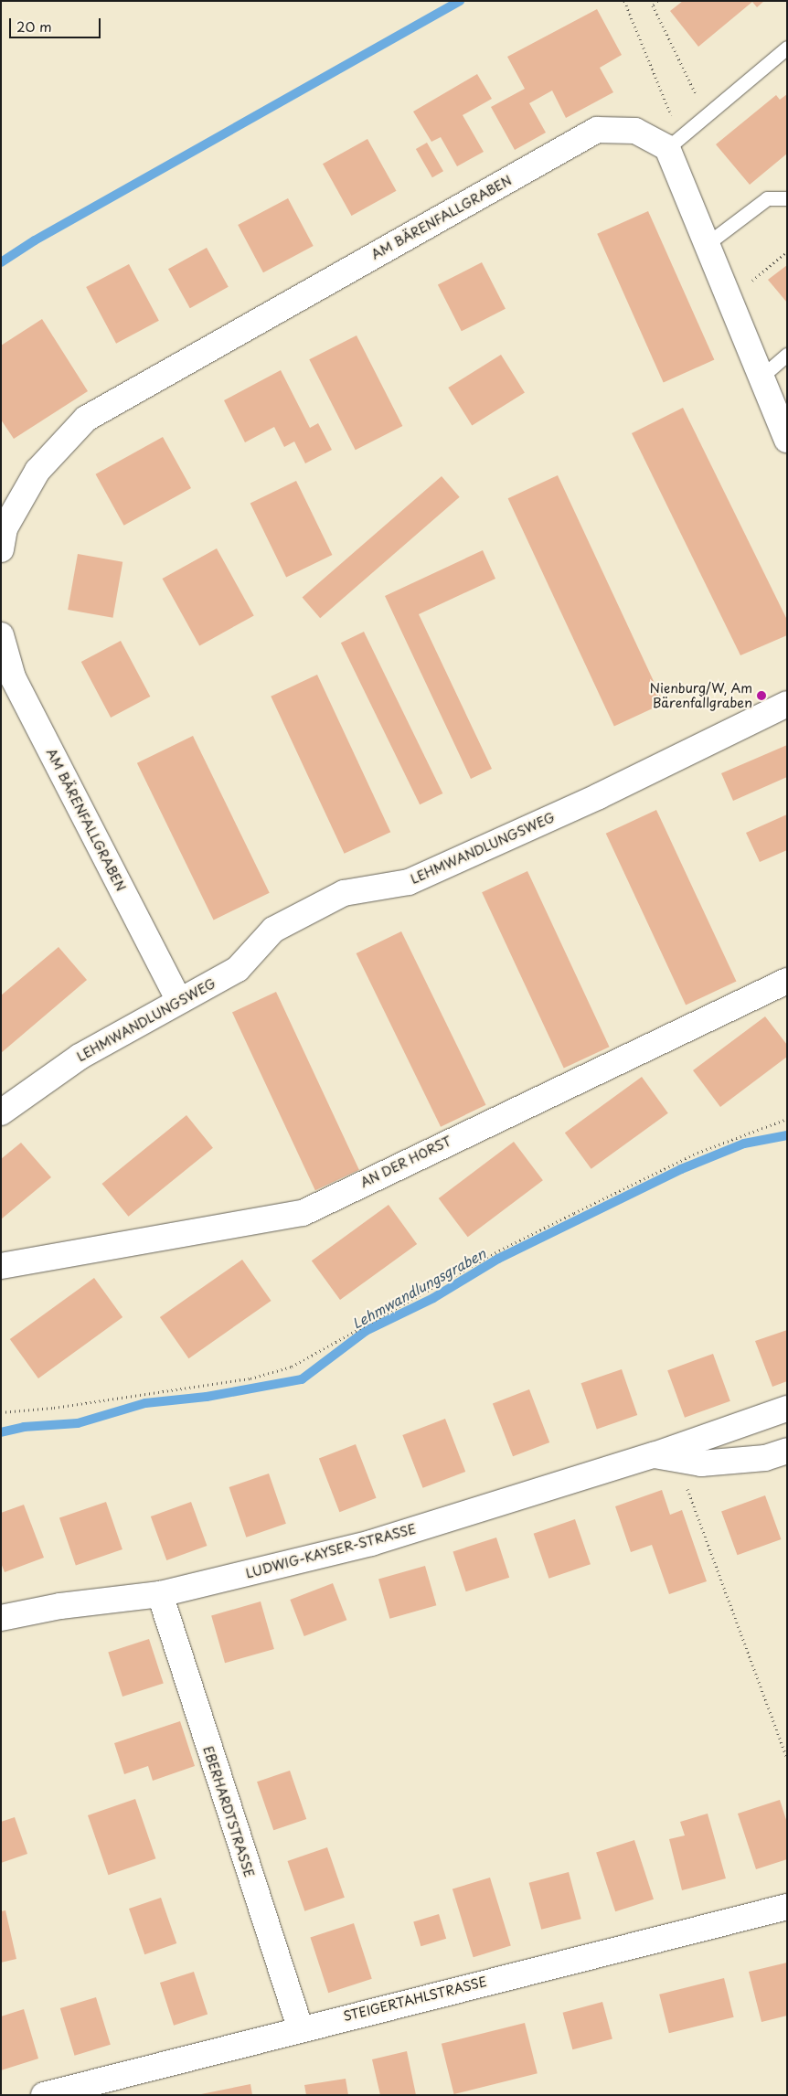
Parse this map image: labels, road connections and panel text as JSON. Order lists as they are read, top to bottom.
{
  "streets": {
    "street": [
      "AM BÄRENFALLGRABEN",
      "LEHMWANDLUNGSWEG",
      "AN DER HORST",
      "LUDWIG-KAYSER-STRASSE",
      "EBERHARDTSTRASSE",
      "STEIGERTAHLSTRASSE"
    ]
  },
  "crossings": [
    ["AM BÄRENFALLGRABEN", "LEHMWANDLUNGSWEG"],
    ["LUDWIG-KAYSER-STRASSE", "EBERHARDTSTRASSE"],
    ["EBERHARDTSTRASSE", "STEIGERTAHLSTRASSE"]
  ],
  "water": ["Lehmwandlungsgraben"],
  "places": ["Nienburg/W, Am Bärenfallgraben"],
  "scale_bar": "20 m"
}
